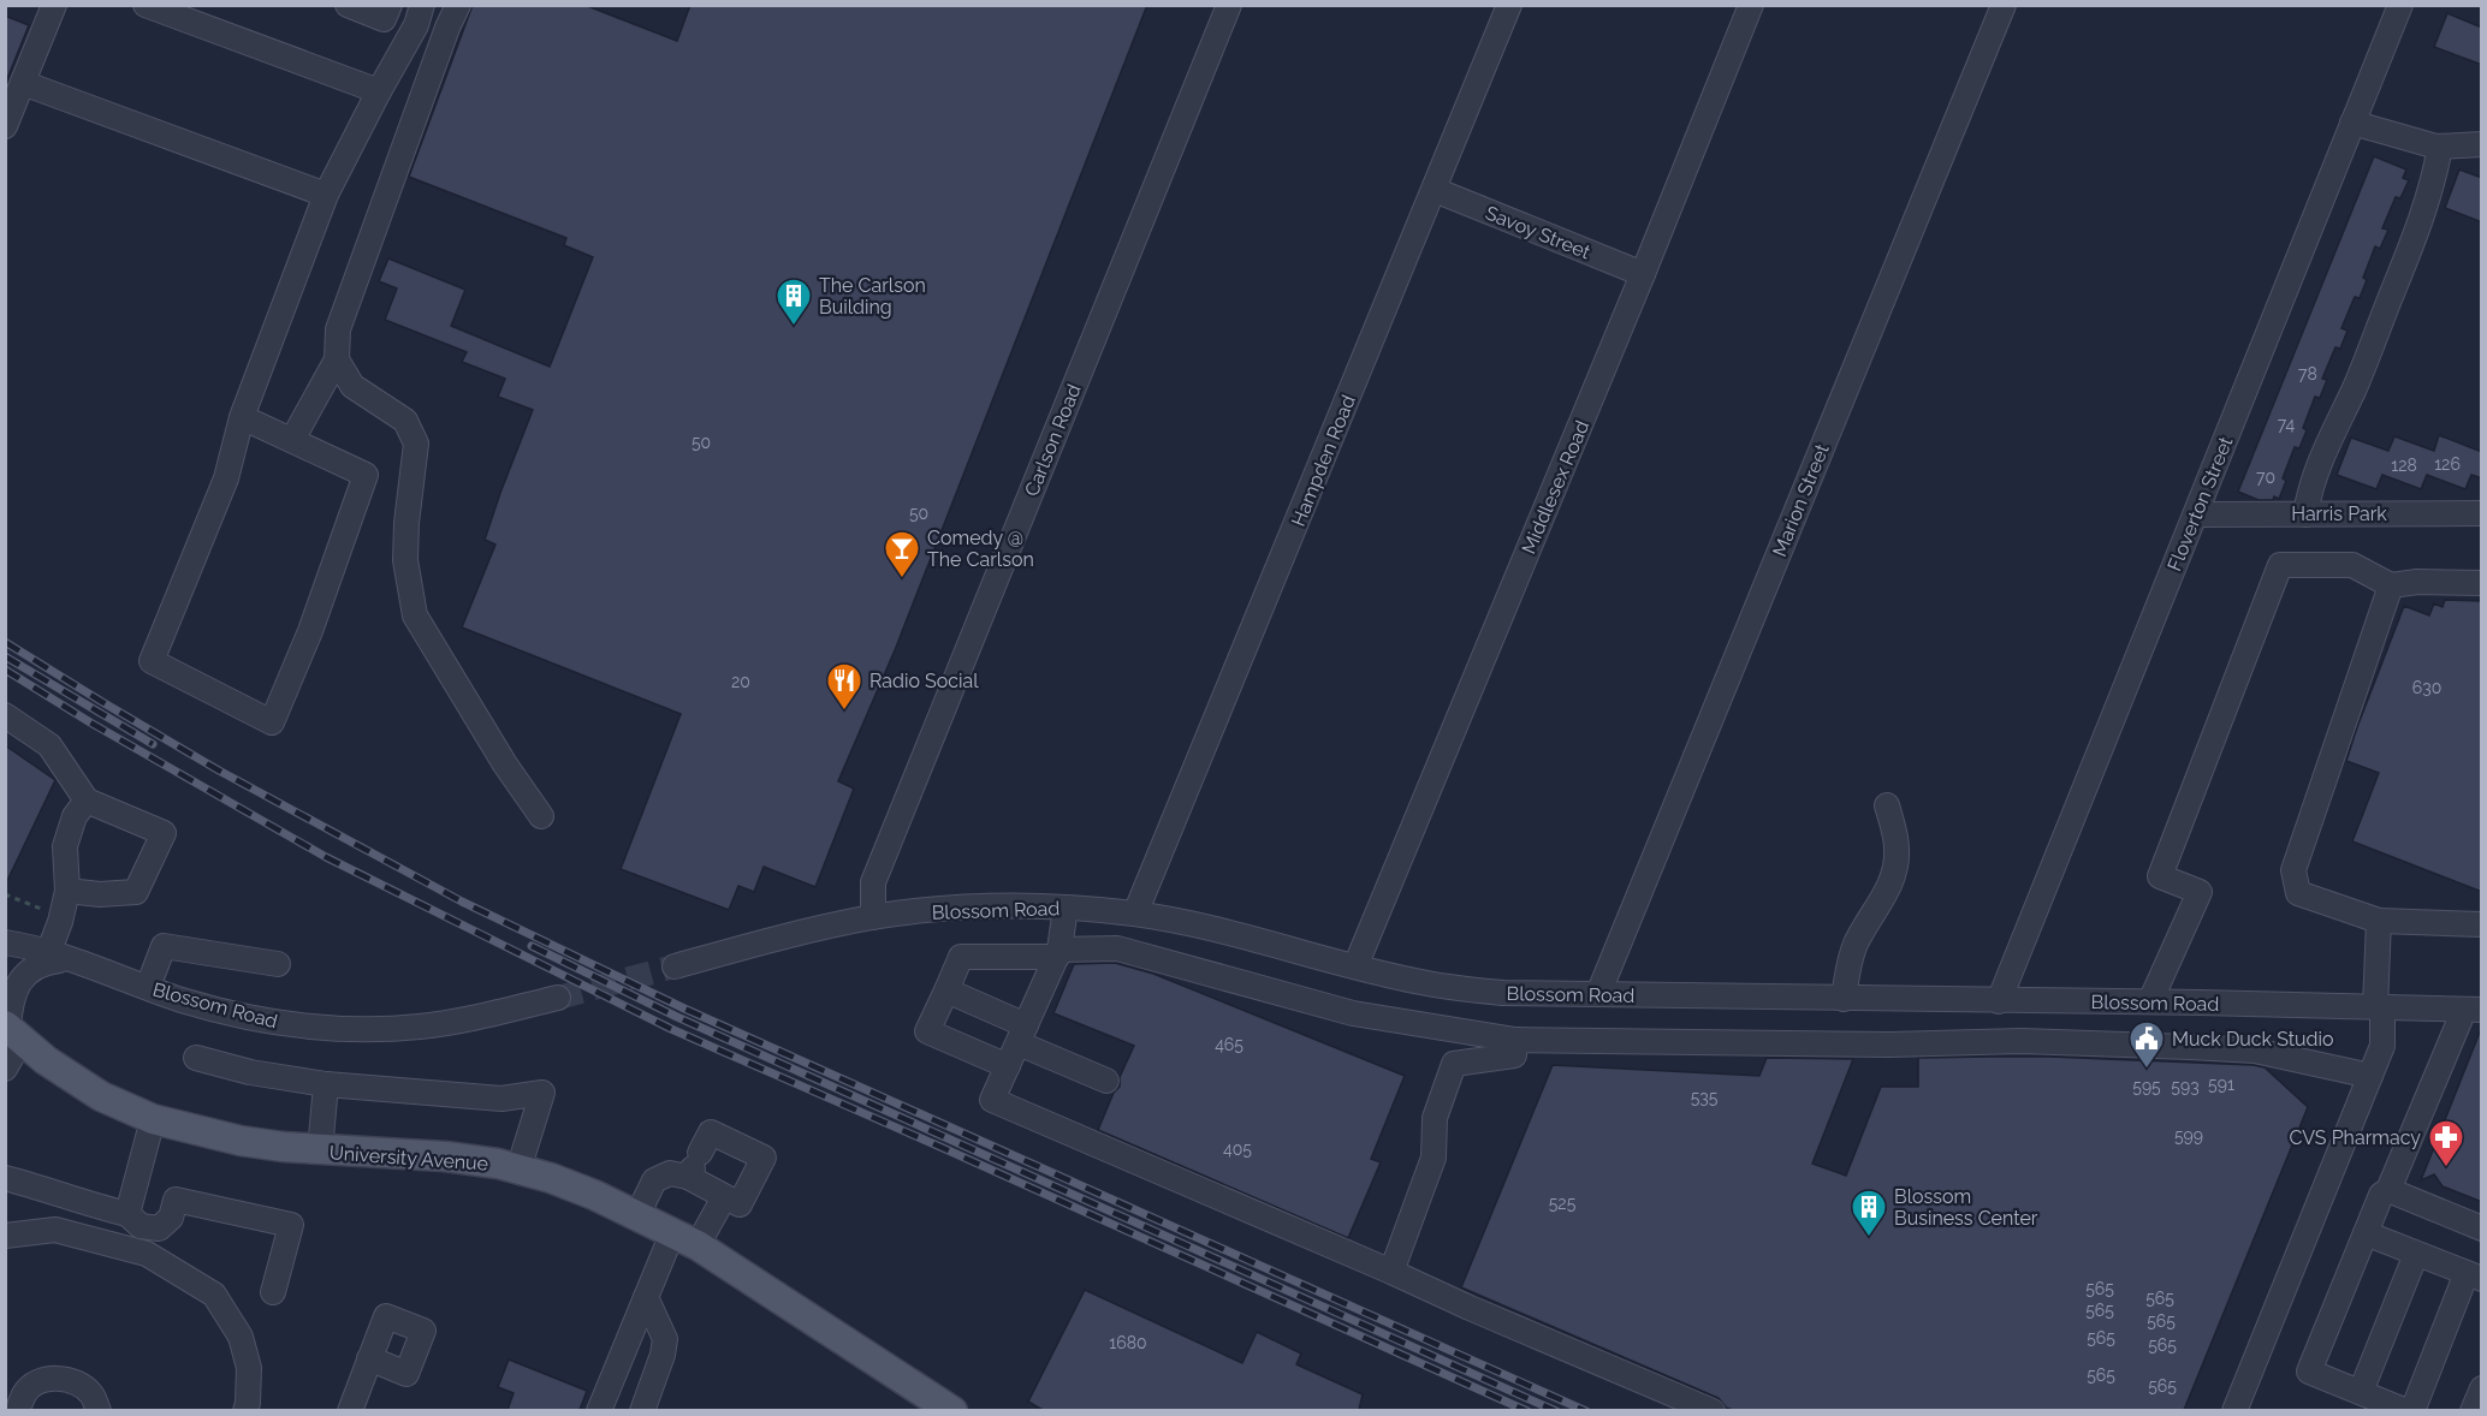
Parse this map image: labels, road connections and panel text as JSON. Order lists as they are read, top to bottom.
{
  "streets": {
    "main road": ["University Avenue"],
    "street": [
      "Savoy Street",
      "Carlson Road",
      "Hampden Road",
      "Middlesex Road",
      "Marion Street",
      "Floverton Street",
      "Harris Park",
      "Blossom Road"
    ]
  },
  "crossings": [
    ["Savoy Street", "Hampden Road"],
    ["Savoy Street", "Middlesex Road"],
    ["Carlson Road", "Blossom Road"],
    ["Hampden Road", "Blossom Road"],
    ["Middlesex Road", "Blossom Road"],
    ["Marion Street", "Blossom Road"],
    ["Floverton Street", "Harris Park"],
    ["Floverton Street", "Blossom Road"]
  ],
  "places": {
    "building": ["The Carlson Building", "Blossom Business Center"],
    "bar": ["Comedy @ The Carlson"],
    "restaurant": ["Radio Social"],
    "public building": ["Muck Duck Studio"],
    "pharmacy": ["CVS Pharmacy"]
  },
  "house_numbers": [
    "78",
    "74",
    "50",
    "126",
    "128",
    "70",
    "50",
    "20",
    "630",
    "465",
    "591",
    "595",
    "593",
    "535",
    "599",
    "405",
    "525",
    "565",
    "565",
    "565",
    "565",
    "565",
    "1680",
    "565",
    "565",
    "565"
  ]
}
